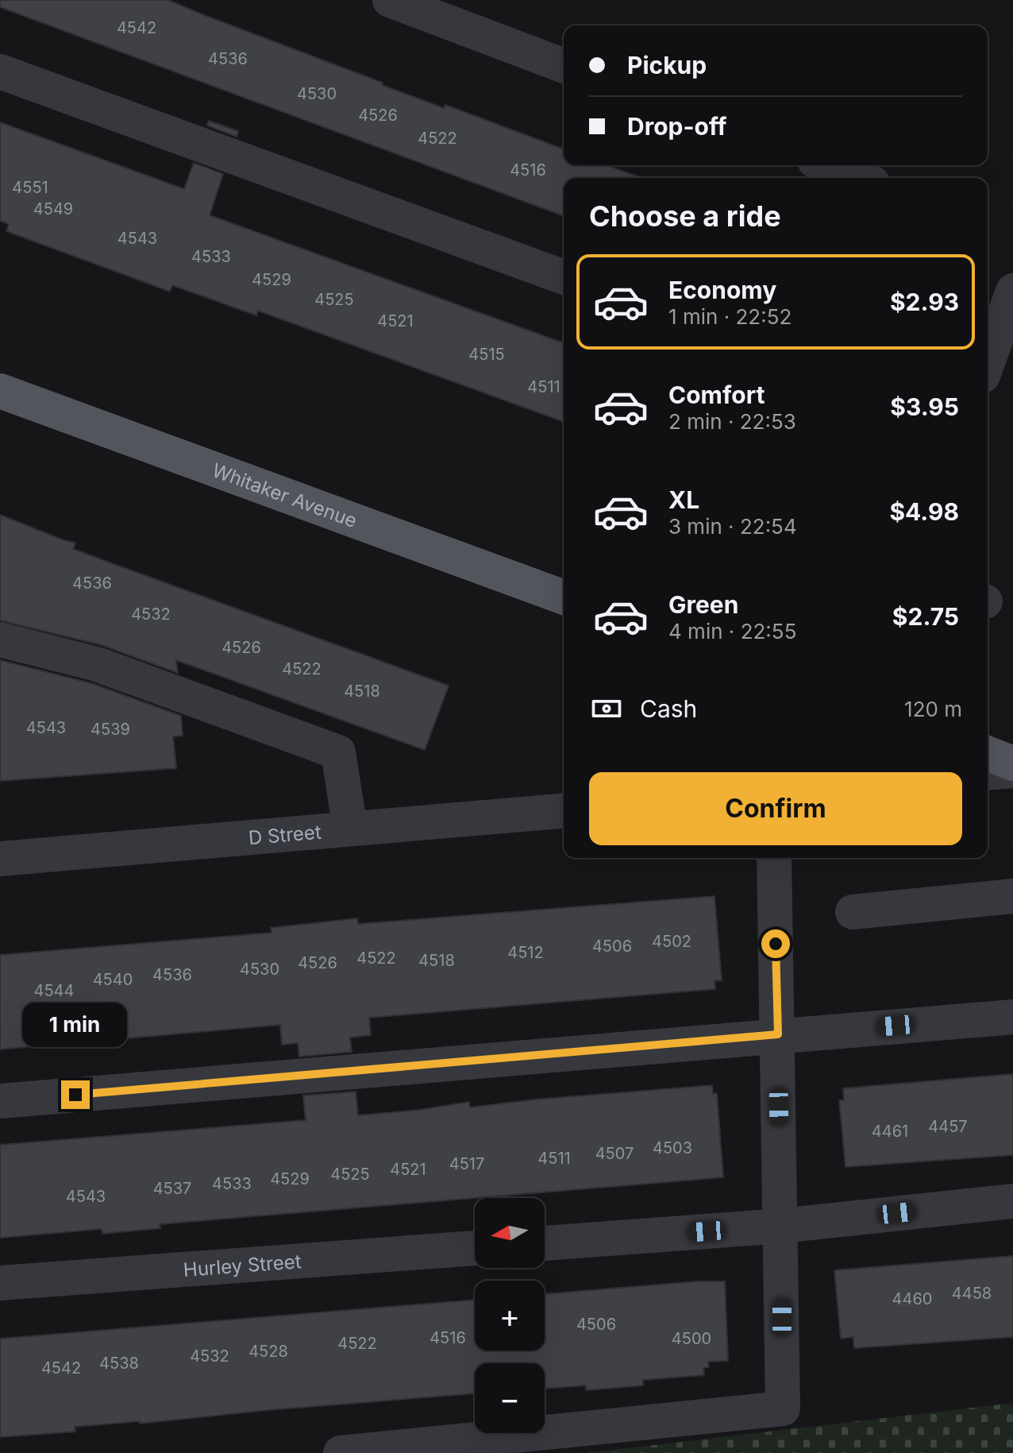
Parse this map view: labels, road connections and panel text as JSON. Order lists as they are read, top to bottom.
{
  "streets": {
    "main road": ["Whitaker Avenue"],
    "street": ["D Street", "Hurley Street"]
  },
  "house_numbers": [
    "4542",
    "4536",
    "4530",
    "4526",
    "4522",
    "4516",
    "4551",
    "4549",
    "4543",
    "4533",
    "4529",
    "4525",
    "4521",
    "4515",
    "4511",
    "4536",
    "4532",
    "4526",
    "4522",
    "4518",
    "4543",
    "4539",
    "4502",
    "4506",
    "4512",
    "4522",
    "4518",
    "4526",
    "4530",
    "4536",
    "4540",
    "4544",
    "4457",
    "4461",
    "4503",
    "4507",
    "4511",
    "4517",
    "4521",
    "4525",
    "4529",
    "4533",
    "4537",
    "4543",
    "4458",
    "4460",
    "4506",
    "4516",
    "4500",
    "4522",
    "4528",
    "4532",
    "4538",
    "4542"
  ],
  "north": "left",
  "page": {
    "banner": ["Pickup", "Drop-off"],
    "heading": "Choose a ride",
    "list": [
      {
        "name": "Economy",
        "note": "1 min · 22:52",
        "value": "$2.93"
      },
      {
        "name": "Comfort",
        "note": "2 min · 22:53",
        "value": "$3.95"
      },
      {
        "name": "XL",
        "note": "3 min · 22:54",
        "value": "$4.98"
      },
      {
        "name": "Green",
        "note": "4 min · 22:55",
        "value": "$2.75"
      }
    ],
    "pay": ["Cash", "120 m"],
    "buttons": "Confirm",
    "bubble": "1 min",
    "map_buttons": ["+", "−"]
  }
}
